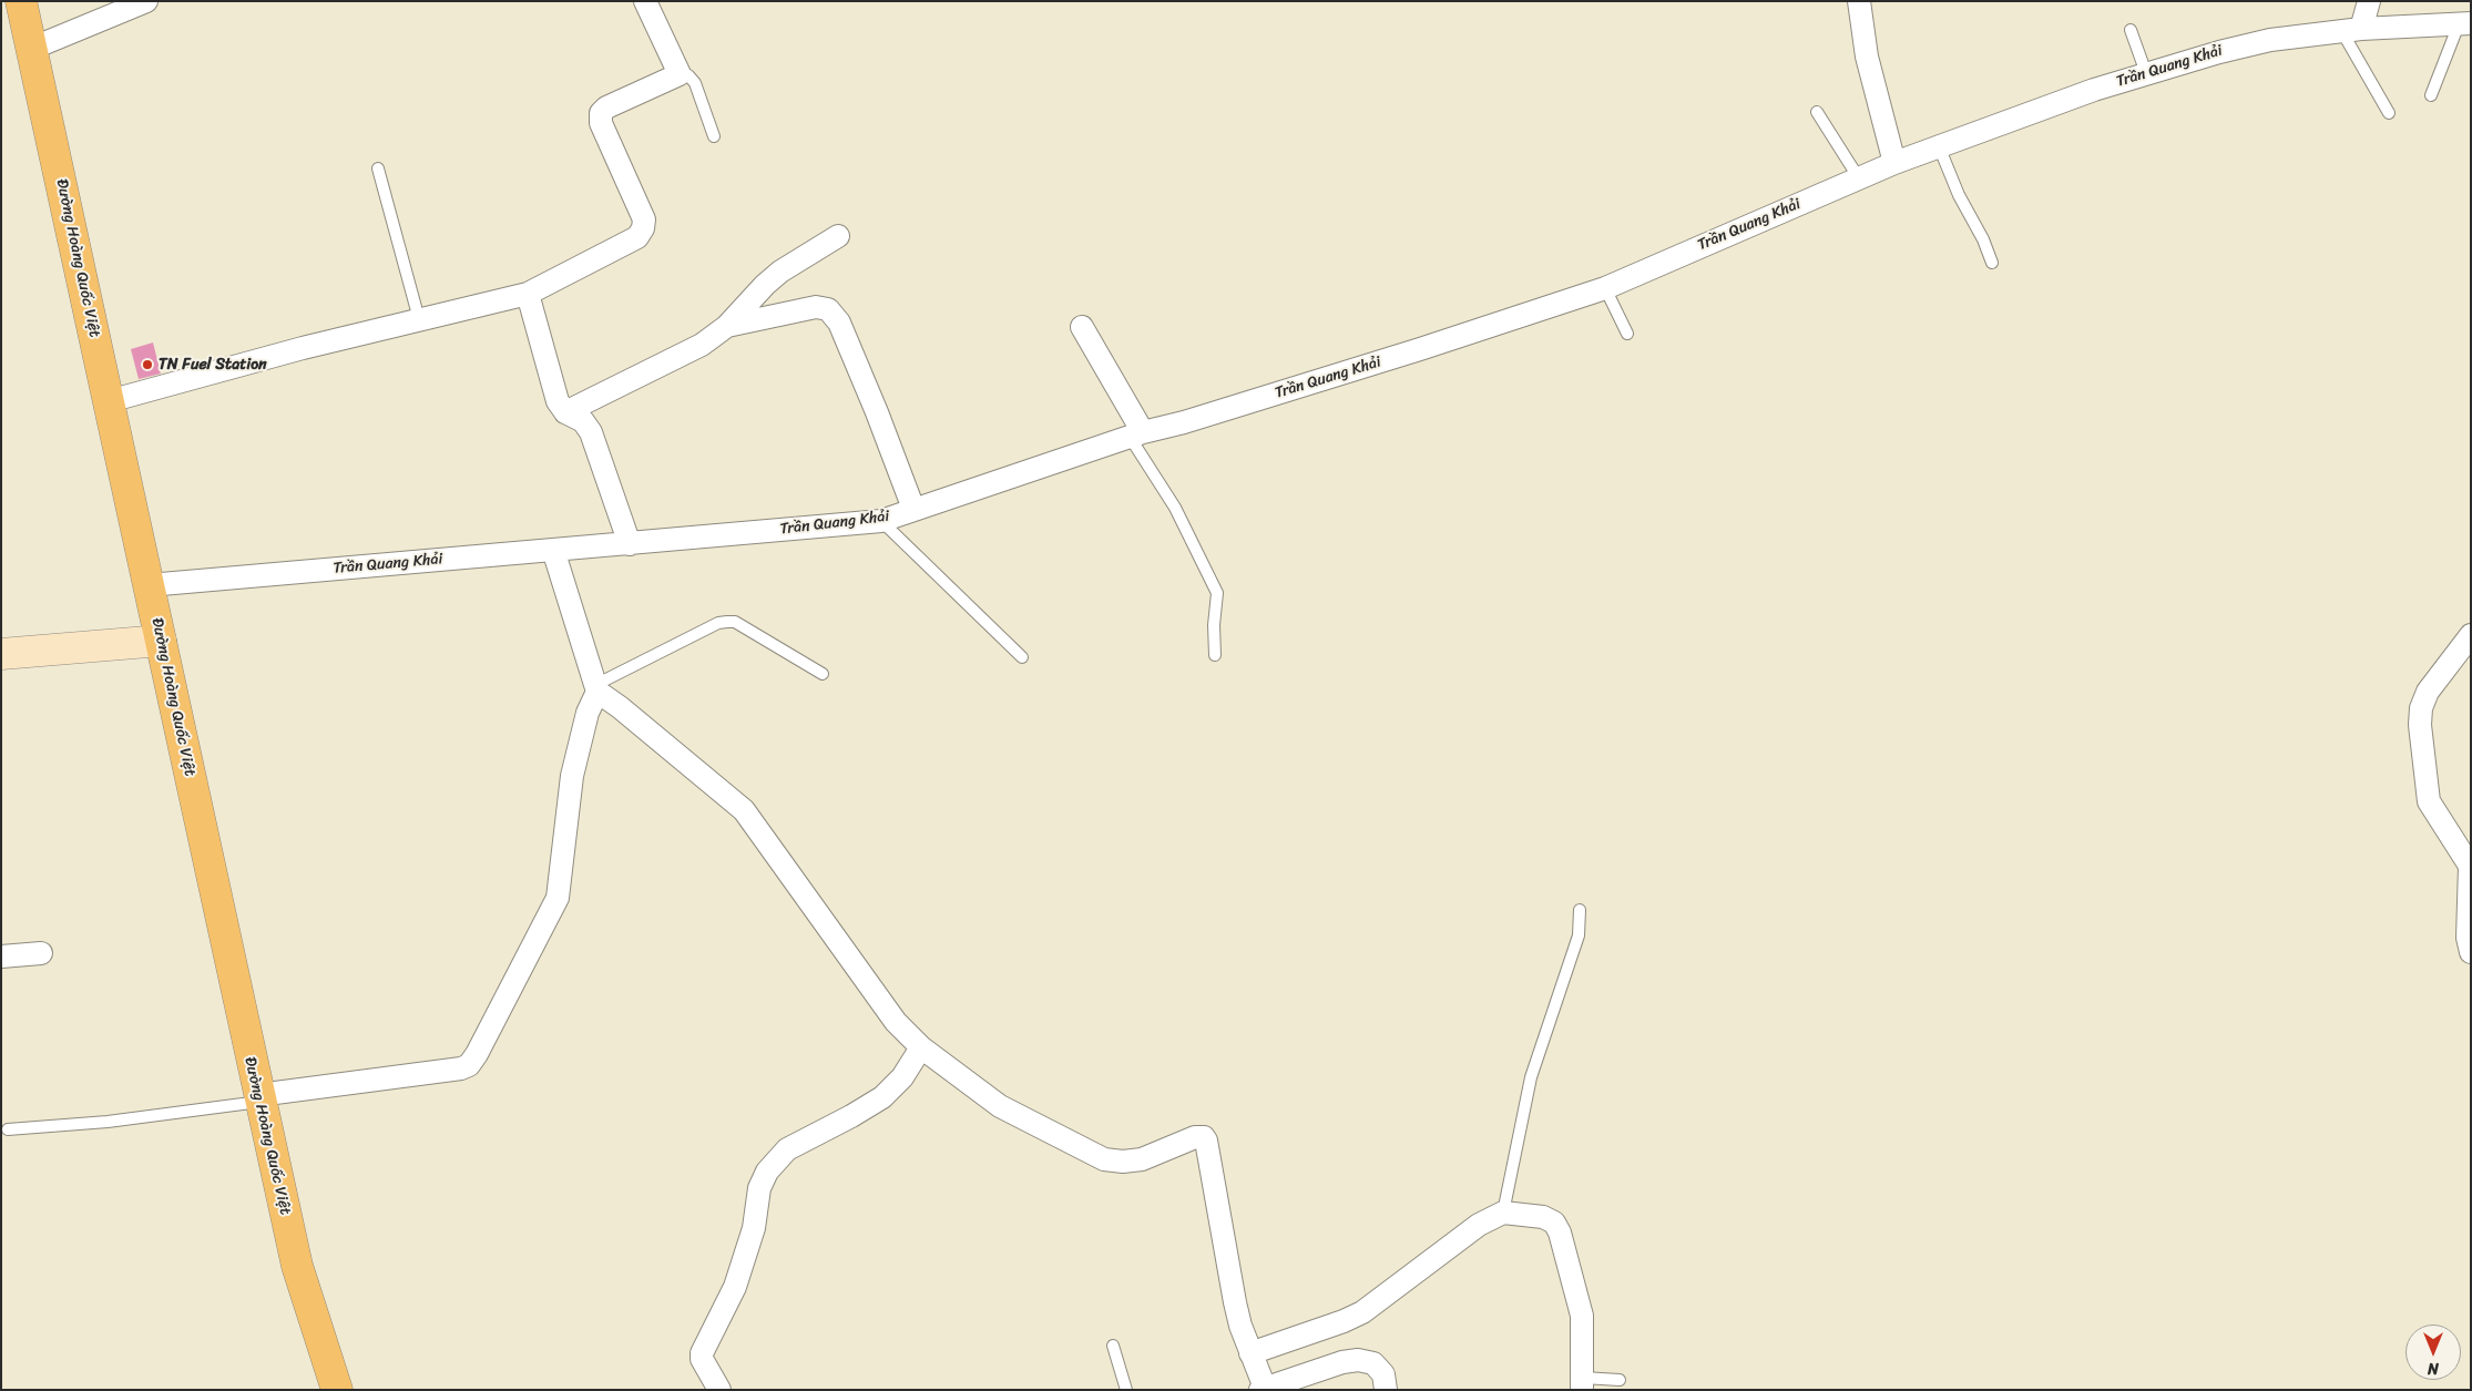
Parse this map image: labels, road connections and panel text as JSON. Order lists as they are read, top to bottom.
{
  "streets": {
    "highway": ["Đường Hoàng Quốc Việt"],
    "street": ["Trần Quang Khải"]
  },
  "crossings": [
    ["Trần Quang Khải", "Đường Hoàng Quốc Việt"]
  ],
  "places": ["TN Fuel Station"],
  "north": "bottom"
}
